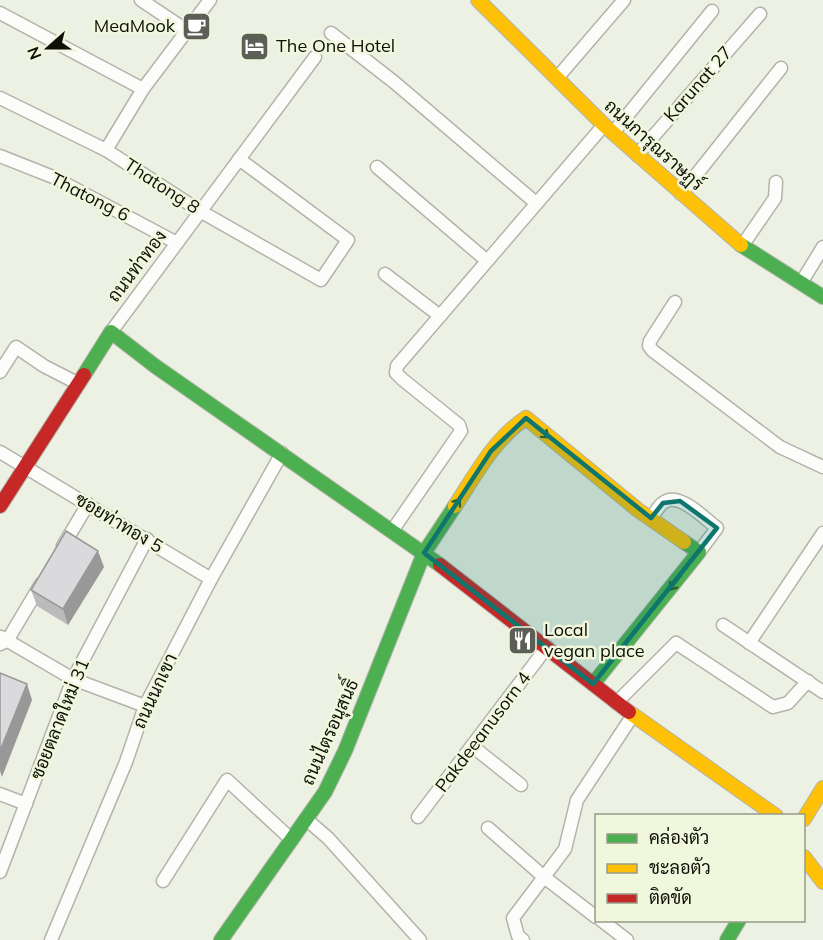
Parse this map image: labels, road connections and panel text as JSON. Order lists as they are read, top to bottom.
{
  "streets": {
    "street": [
      "Karunat 27",
      "ถนนการุณราษฏร์",
      "Thatong 8",
      "Thatong 6",
      "ถนนท่าทอง",
      "ซอยท่าทอง 5",
      "ถนนนกเขา",
      "ซอยตลาดใหม่ 31",
      "ถนนไตรอนุสนธิ์",
      "Pakdeeanusorn 4"
    ]
  },
  "crossings": [
    ["Karunat 27", "ถนนการุณราษฏร์"],
    ["Thatong 8", "ถนนท่าทอง"],
    ["Thatong 6", "ถนนท่าทอง"],
    ["ถนนท่าทอง", "ซอยท่าทอง 5"],
    ["ซอยท่าทอง 5", "ถนนนกเขา"],
    ["ซอยท่าทอง 5", "ซอยตลาดใหม่ 31"]
  ],
  "places": {
    "cafe": ["MeaMook"],
    "hotel": ["The One Hotel"],
    "restaurant": ["Local vegan place"]
  },
  "legend": ["คล่องตัว", "ชะลอตัว", "ติดขัด"],
  "north": "left"
}
